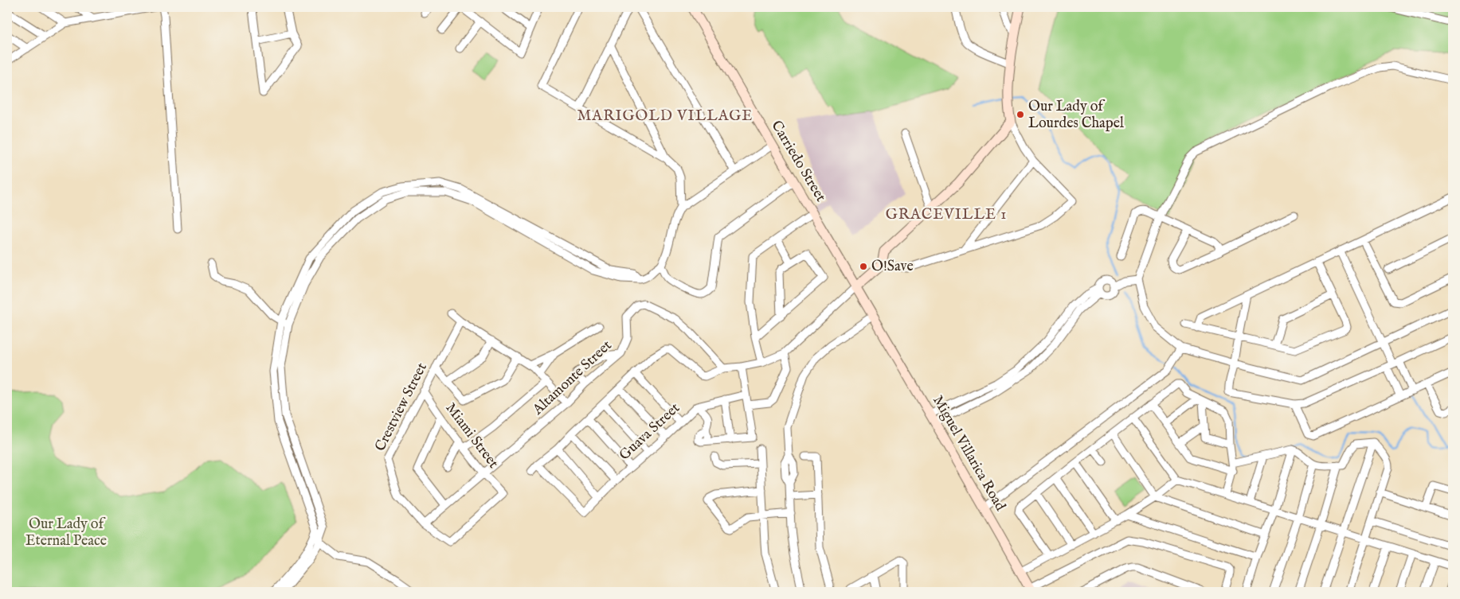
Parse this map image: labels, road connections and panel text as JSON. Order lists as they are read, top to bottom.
{
  "streets": {
    "main road": ["Carriedo Street", "Miguel Villarica Road"],
    "street": [
      "Altamonte Street",
      "Crestview Street",
      "Guava Street",
      "Miami Street"
    ]
  },
  "crossings": [
    ["Carriedo Street", "Miguel Villarica Road"],
    ["Altamonte Street", "Crestview Street"],
    ["Altamonte Street", "Miami Street"],
    ["Crestview Street", "Miami Street"]
  ],
  "districts": ["MARIGOLD VILLAGE", "GRACEVILLE 1"],
  "parks": ["Our Lady of Eternal Peace"],
  "places": ["Our Lady of Lourdes Chapel", "O!Save"]
}
